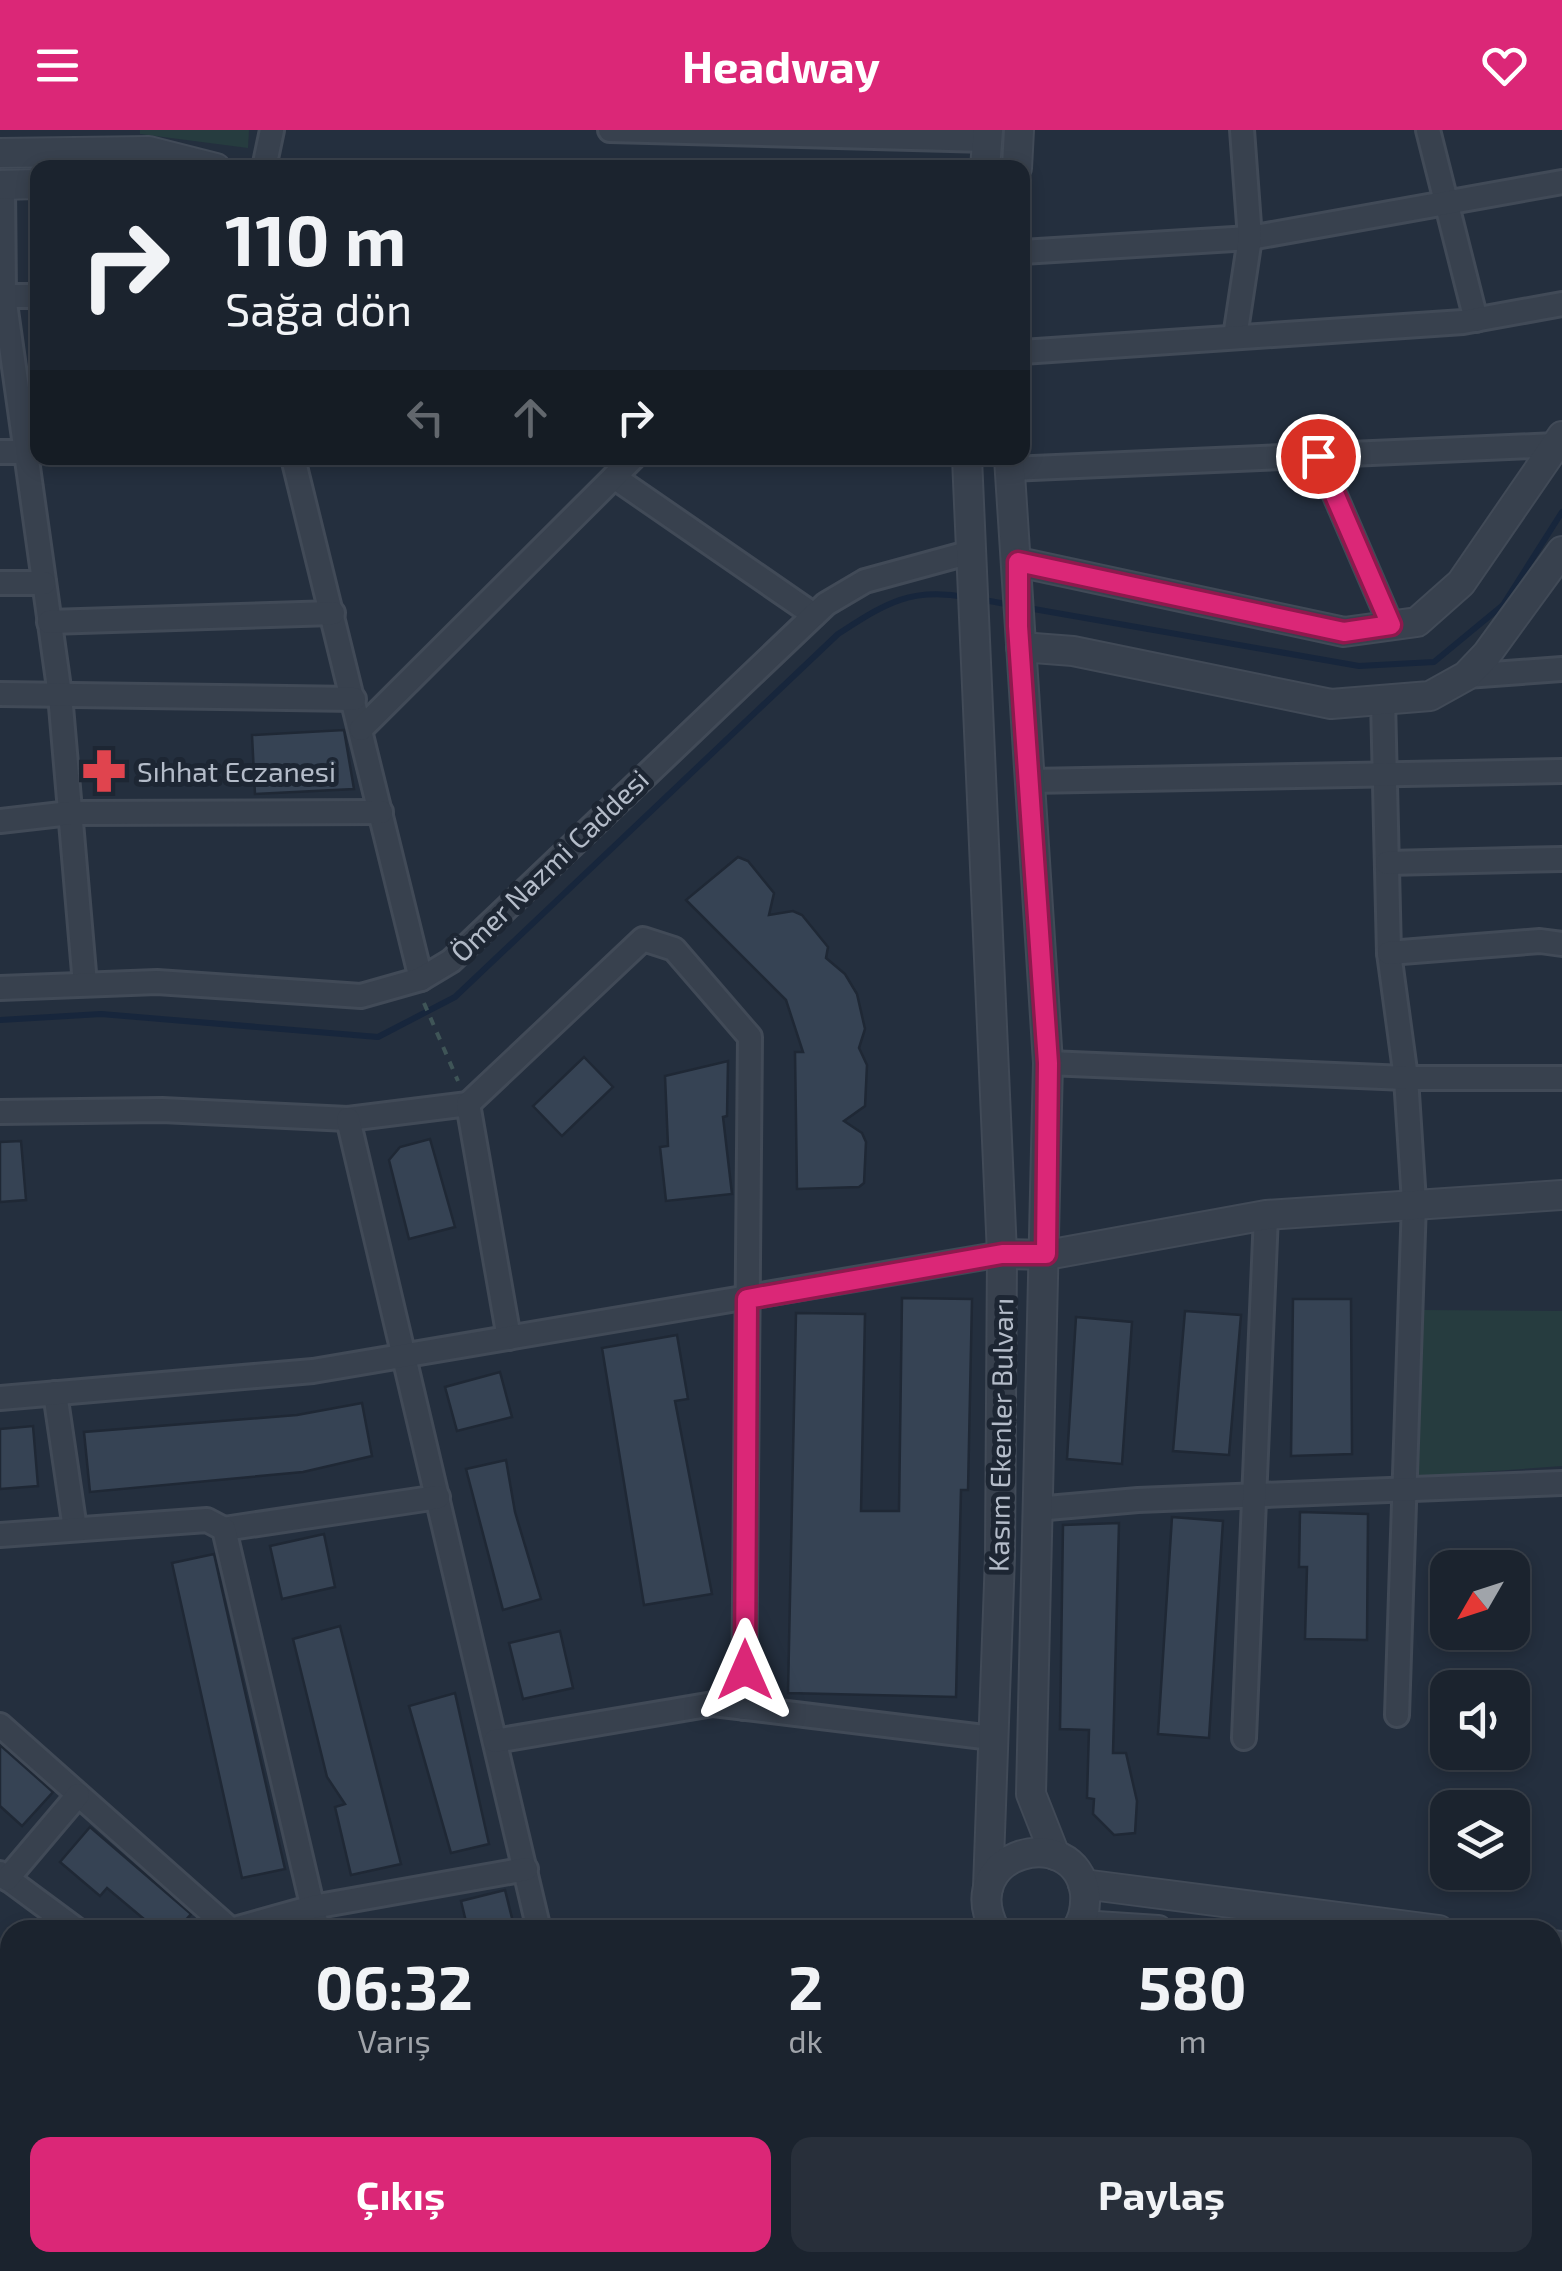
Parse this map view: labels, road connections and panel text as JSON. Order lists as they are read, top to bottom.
{
  "streets": {
    "street": ["Ömer Nazmi Caddesi", "Kasım Ekenler Bulvarı"]
  },
  "crossings": [
    ["Ömer Nazmi Caddesi", "Kasım Ekenler Bulvarı"]
  ],
  "places": {
    "pharmacy": ["Sıhhat Eczanesi"]
  },
  "north": "bottom left",
  "page": {
    "header": "Headway",
    "turn": ["110 m", "Sağa dön"],
    "eta": [
      "06:32",
      "Varış",
      "2",
      "dk",
      "580",
      "m"
    ],
    "buttons": ["Çıkış", "Paylaş"]
  }
}
